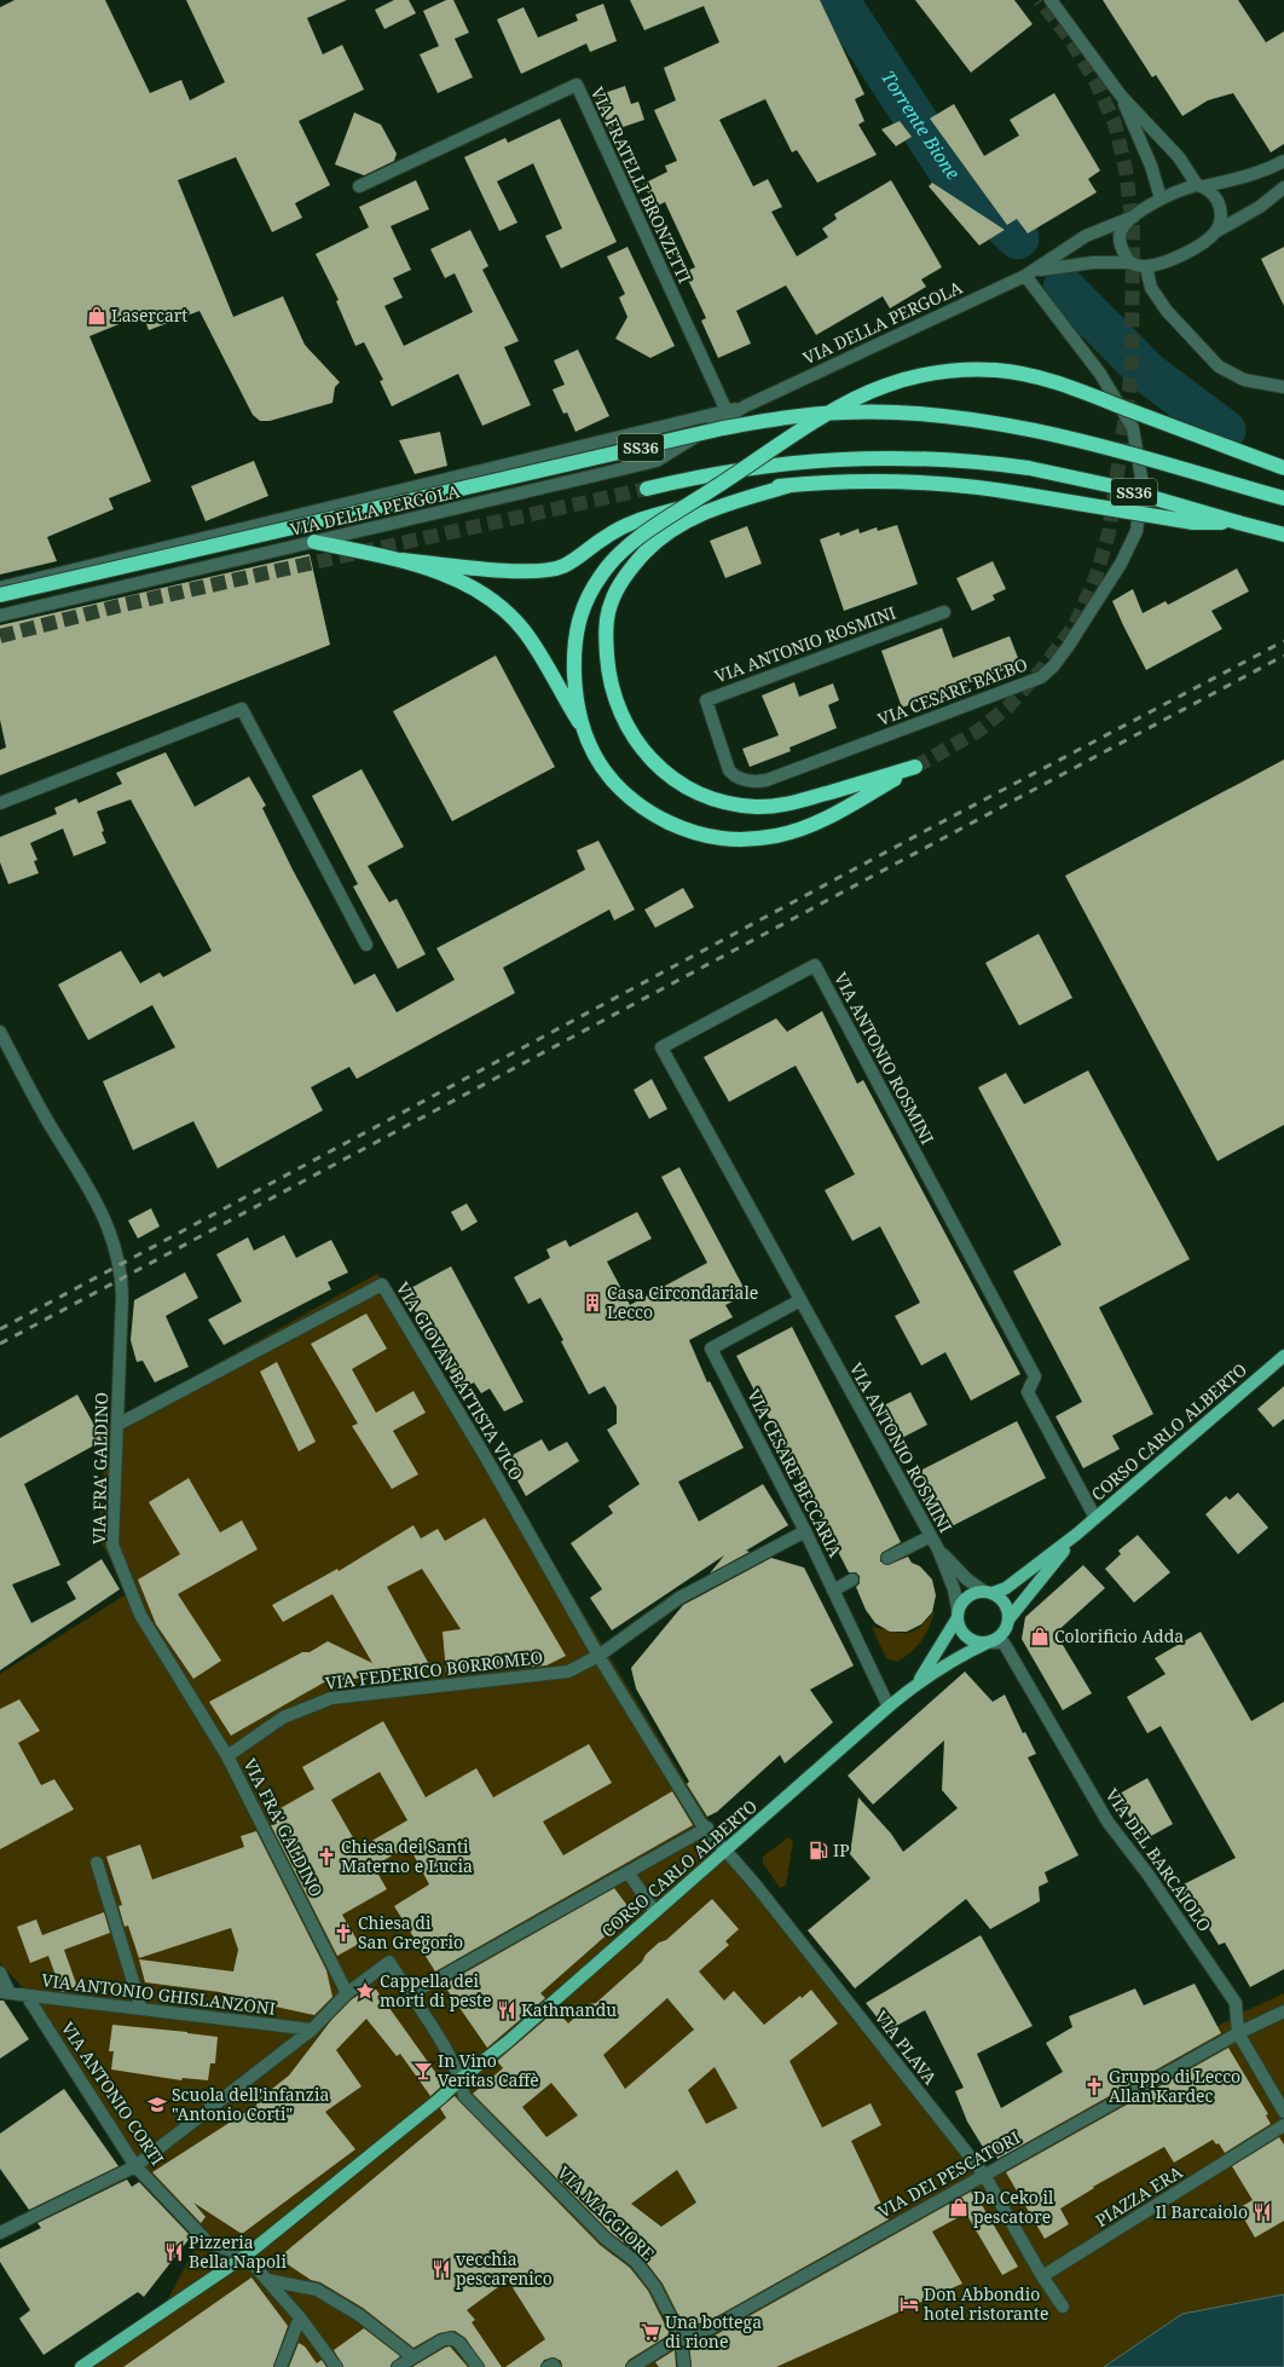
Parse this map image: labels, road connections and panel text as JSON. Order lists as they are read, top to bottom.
{
  "streets": {
    "highway": ["SS36"],
    "main road": ["CORSO CARLO ALBERTO"],
    "street": [
      "VIA FRATELLI BRONZETTI",
      "VIA DELLA PERGOLA",
      "VIA ANTONIO ROSMINI",
      "VIA CESARE BALBO",
      "VIA GIOVAN BATTISTA VICO",
      "VIA FRA' GALDINO",
      "VIA CESARE BECCARIA",
      "VIA FEDERICO BORROMEO",
      "VIA DEL BARCAIOLO",
      "VIA ANTONIO GHISLANZONI",
      "VIA PLAVA",
      "VIA ANTONIO CORTI",
      "VIA DEI PESCATORI",
      "PIAZZA ERA",
      "VIA MAGGIORE"
    ]
  },
  "crossings": [
    ["VIA FRATELLI BRONZETTI", "VIA DELLA PERGOLA"],
    ["VIA DELLA PERGOLA", "VIA CESARE BALBO"],
    ["VIA ANTONIO ROSMINI", "VIA CESARE BALBO"],
    ["VIA ANTONIO ROSMINI", "CORSO CARLO ALBERTO"],
    ["VIA ANTONIO ROSMINI", "VIA CESARE BECCARIA"],
    ["VIA ANTONIO ROSMINI", "VIA DEL BARCAIOLO"],
    ["VIA GIOVAN BATTISTA VICO", "VIA FRA' GALDINO"],
    ["VIA GIOVAN BATTISTA VICO", "VIA FEDERICO BORROMEO"],
    ["CORSO CARLO ALBERTO", "VIA CESARE BECCARIA"],
    ["CORSO CARLO ALBERTO", "VIA DEL BARCAIOLO"],
    ["CORSO CARLO ALBERTO", "VIA PLAVA"],
    ["CORSO CARLO ALBERTO", "VIA ANTONIO CORTI"],
    ["CORSO CARLO ALBERTO", "VIA MAGGIORE"],
    ["VIA FRA' GALDINO", "VIA FEDERICO BORROMEO"],
    ["VIA FRA' GALDINO", "VIA MAGGIORE"],
    ["VIA CESARE BECCARIA", "VIA FEDERICO BORROMEO"],
    ["VIA DEL BARCAIOLO", "VIA DEI PESCATORI"],
    ["VIA ANTONIO GHISLANZONI", "VIA ANTONIO CORTI"],
    ["VIA PLAVA", "VIA DEI PESCATORI"],
    ["VIA PLAVA", "PIAZZA ERA"],
    ["VIA DEI PESCATORI", "VIA MAGGIORE"]
  ],
  "water": ["Torrente Bione"],
  "places": {
    "shop": ["Lasercart", "Colorificio Adda", "Da Ceko il pescatore"],
    "building": ["Casa Circondariale Lecco"],
    "fuel station": ["IP"],
    "church": ["Chiesa dei Santi Materno e Lucia", "Chiesa di San Gregorio", "Gruppo di Lecco Allan Kardec"],
    "place": ["Cappella dei morti di peste"],
    "restaurant": [
      "Kathmandu",
      "Il Barcaiolo",
      "Pizzeria Bella Napoli",
      "vecchia pescarenico"
    ],
    "bar": ["In Vino Veritas Caffè"],
    "school or university": ["Scuola dell'infanzia \"Antonio Corti\""],
    "hotel": ["Don Abbondio hotel ristorante"],
    "supermarket": ["Una bottega di rione"]
  }
}
